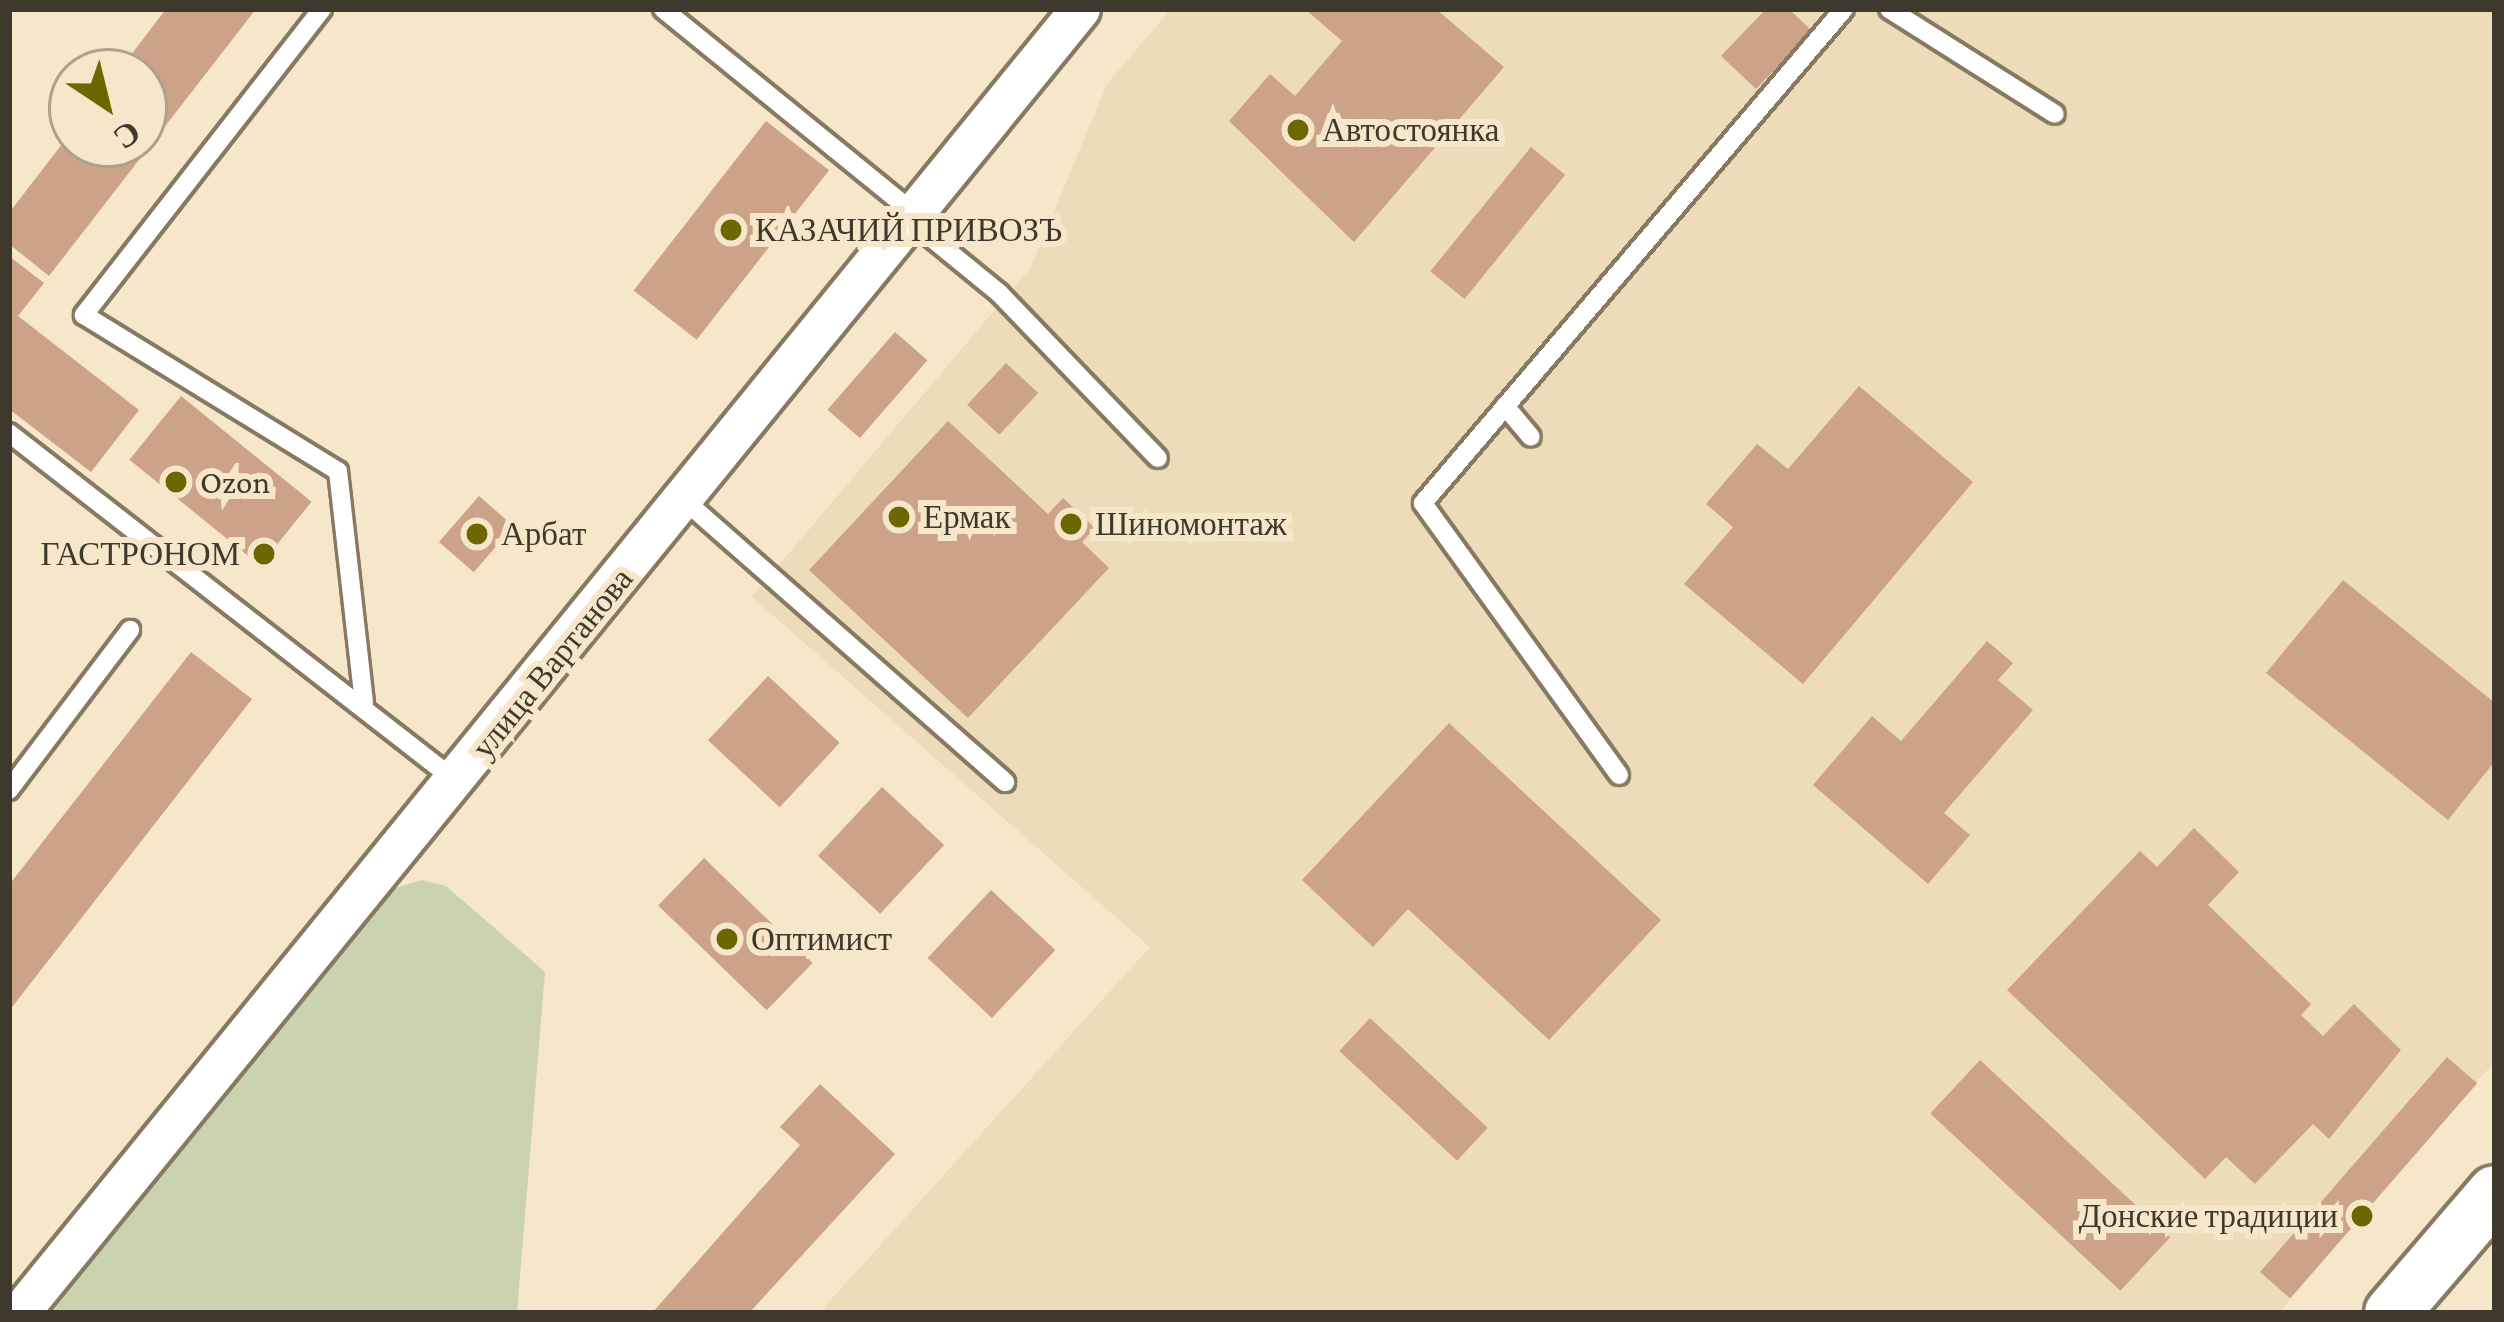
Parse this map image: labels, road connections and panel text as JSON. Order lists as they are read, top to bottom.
{
  "streets": {
    "street": ["улица Вартанова"]
  },
  "places": [
    "Автостоянка",
    "КАЗАЧИЙ ПРИВОЗЪ",
    "Ozon",
    "Ермак",
    "Шиномонтаж",
    "Арбат",
    "ГАСТРОНОМ",
    "Оптимист",
    "Донские традиции"
  ],
  "north": "bottom right"
}
